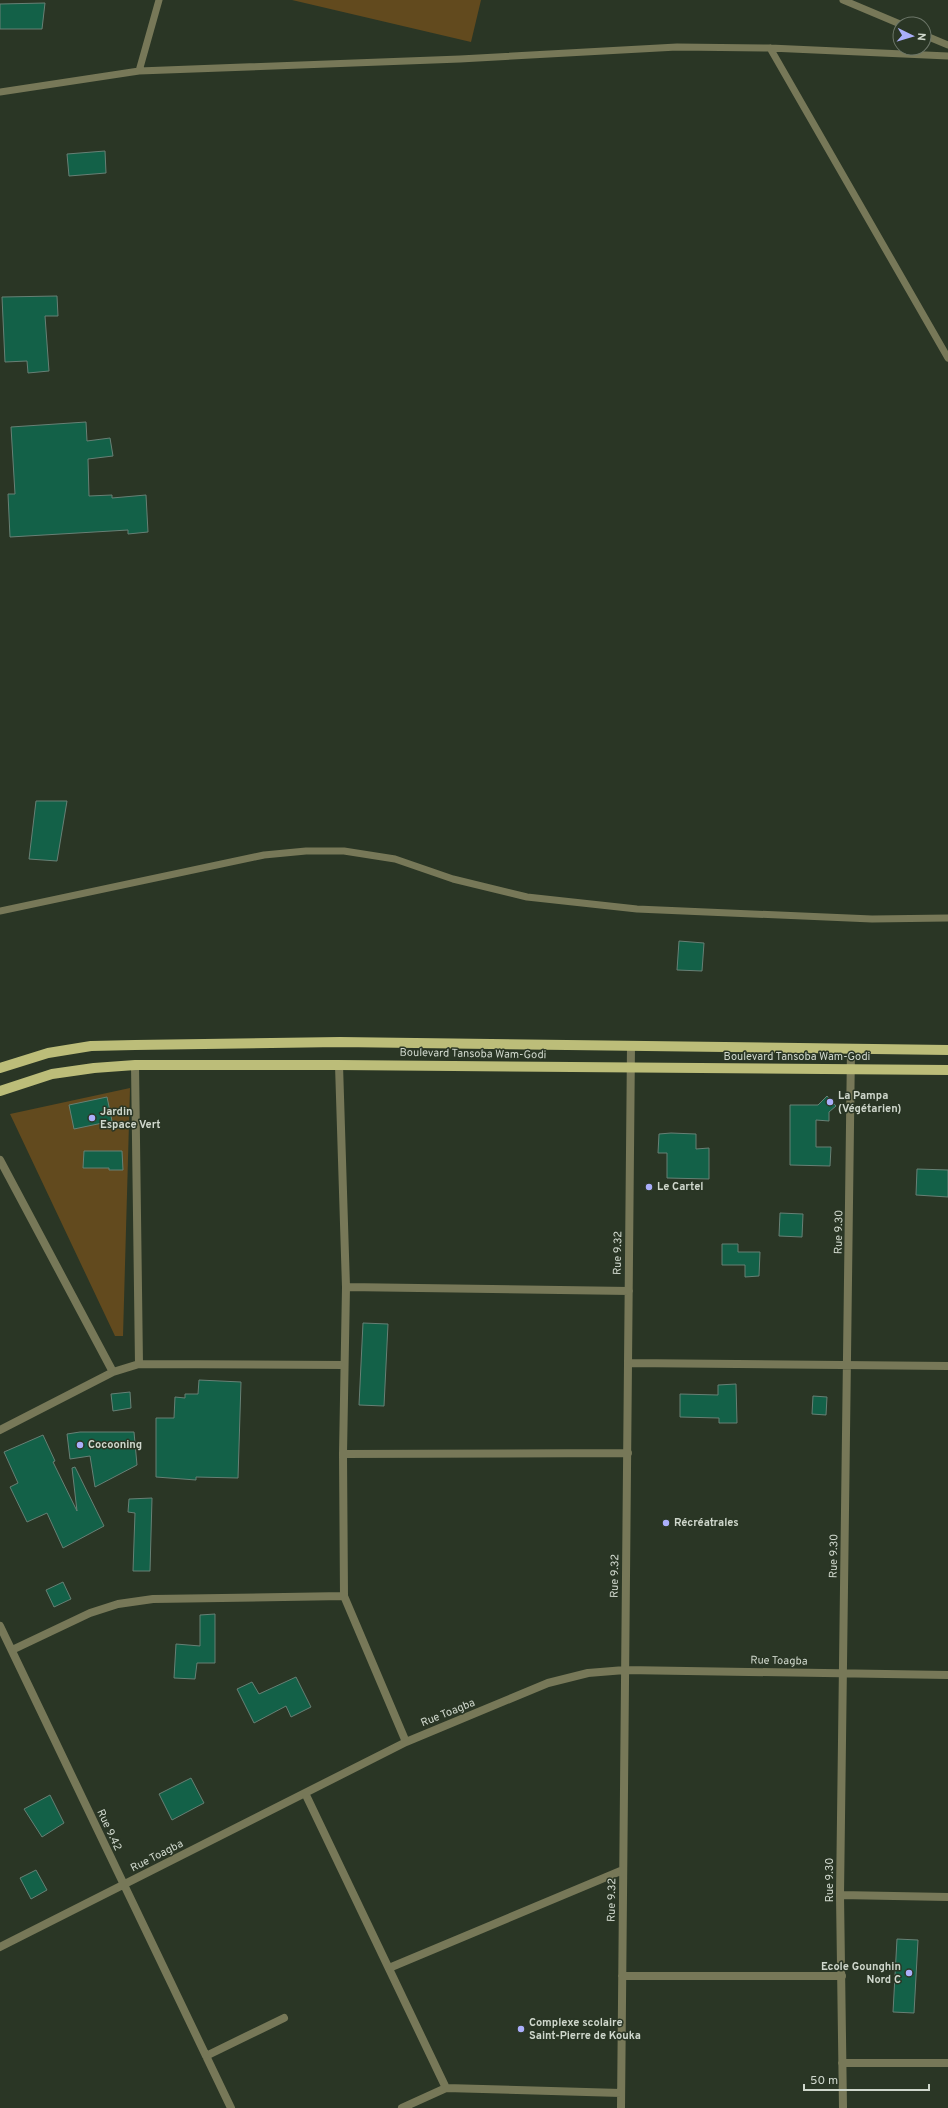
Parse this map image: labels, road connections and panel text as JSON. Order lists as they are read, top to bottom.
{
  "streets": {
    "main road": ["Boulevard Tansoba Wam-Godi"],
    "street": [
      "Rue 9.30",
      "Rue 9.32",
      "Rue Toagba",
      "Rue 9.42"
    ]
  },
  "crossings": [
    ["Boulevard Tansoba Wam-Godi", "Rue 9.30"],
    ["Boulevard Tansoba Wam-Godi", "Rue 9.32"],
    ["Rue 9.30", "Rue Toagba"],
    ["Rue 9.32", "Rue Toagba"],
    ["Rue Toagba", "Rue 9.42"]
  ],
  "places": [
    "La Pampa (Végétarien)",
    "Jardin Espace Vert",
    "Le Cartel",
    "Cocooning",
    "Récréatrales",
    "Ecole Gounghin Nord C",
    "Complexe scolaire Saint-Pierre de Kouka"
  ],
  "scale_bar": "50 m",
  "north": "right"
}
